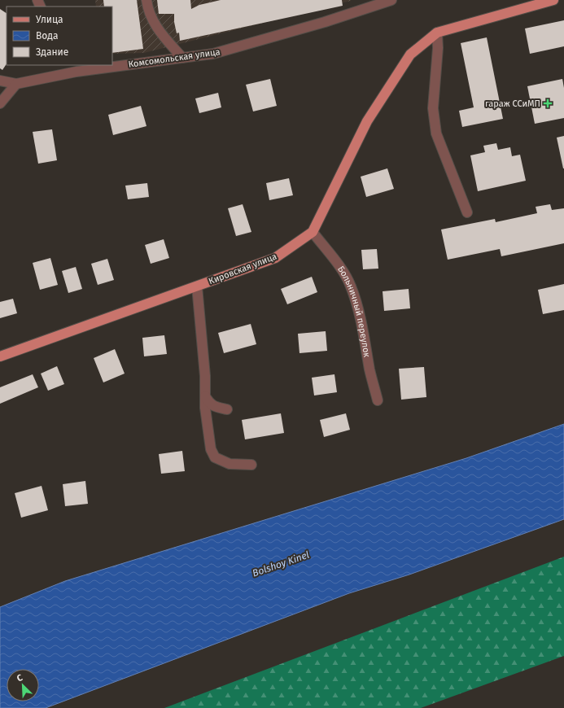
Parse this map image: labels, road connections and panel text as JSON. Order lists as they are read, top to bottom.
{
  "streets": {
    "main road": ["Кировская улица"],
    "street": ["Комсомольская улица", "Больничный переулок"]
  },
  "crossings": [
    ["Кировская улица", "Больничный переулок"]
  ],
  "water": ["Bolshoy Kinel"],
  "places": {
    "health": ["гараж ССиМП"]
  },
  "legend": ["Улица", "Вода", "Здание"],
  "north": "top left"
}
